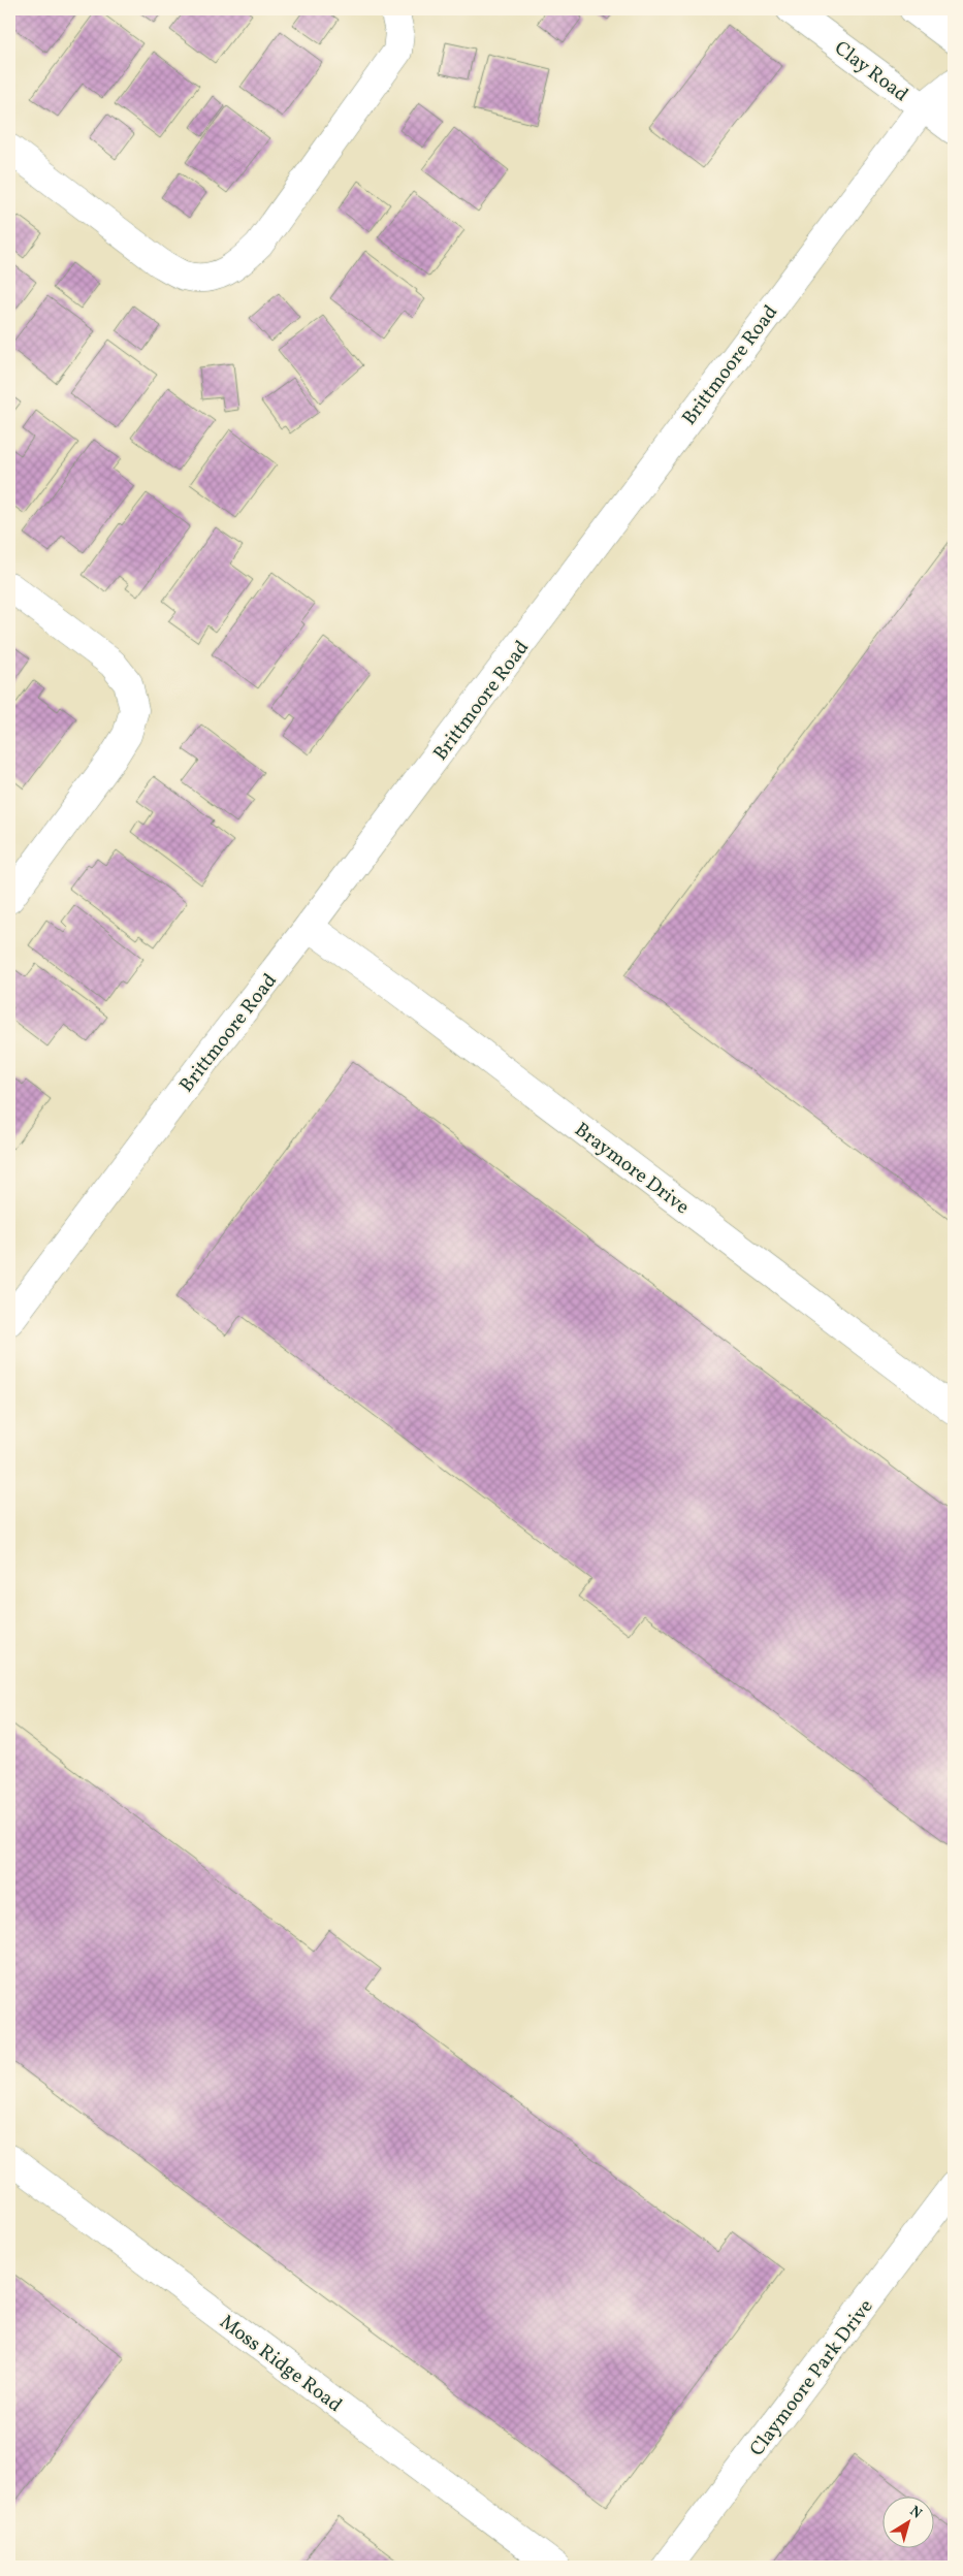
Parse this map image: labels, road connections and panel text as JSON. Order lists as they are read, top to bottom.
{
  "streets": {
    "street": [
      "Clay Road",
      "Brittmoore Road",
      "Braymore Drive",
      "Moss Ridge Road",
      "Claymoore Park Drive"
    ]
  },
  "crossings": [
    ["Clay Road", "Brittmoore Road"],
    ["Brittmoore Road", "Braymore Drive"]
  ],
  "north": "top right"
}
